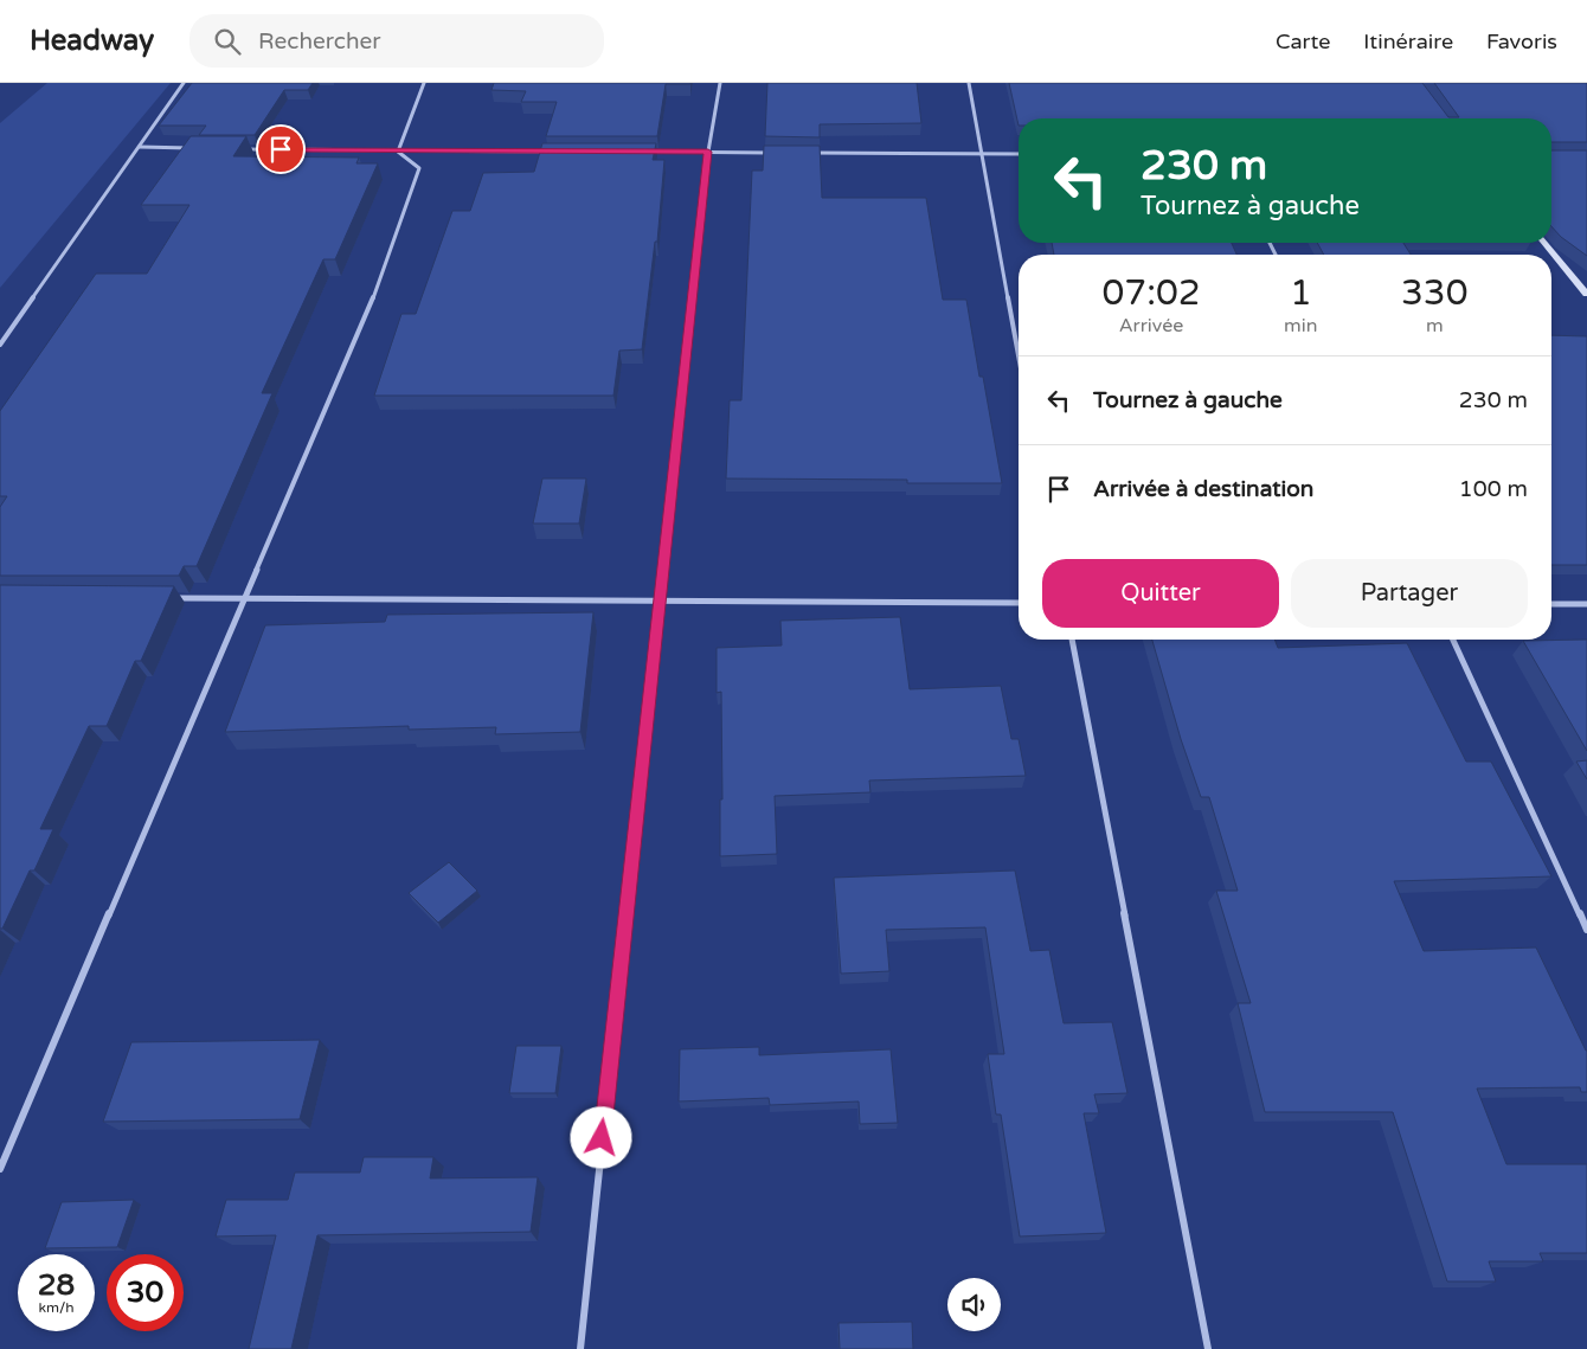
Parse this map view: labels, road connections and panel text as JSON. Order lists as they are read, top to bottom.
{
  "page": {
    "header": "Headway",
    "search": "Rechercher",
    "nav": ["Carte", "Itinéraire", "Favoris"],
    "turn": ["230 m", "Tournez à gauche"],
    "eta": [
      "07:02",
      "Arrivée",
      "1",
      "min",
      "330",
      "m"
    ],
    "list": [
      {
        "name": "Tournez à gauche",
        "value": "230 m"
      },
      {
        "name": "Arrivée à destination",
        "value": "100 m"
      }
    ],
    "buttons": ["Quitter", "Partager"],
    "speed": "28 km/h",
    "limit": "30"
  }
}
